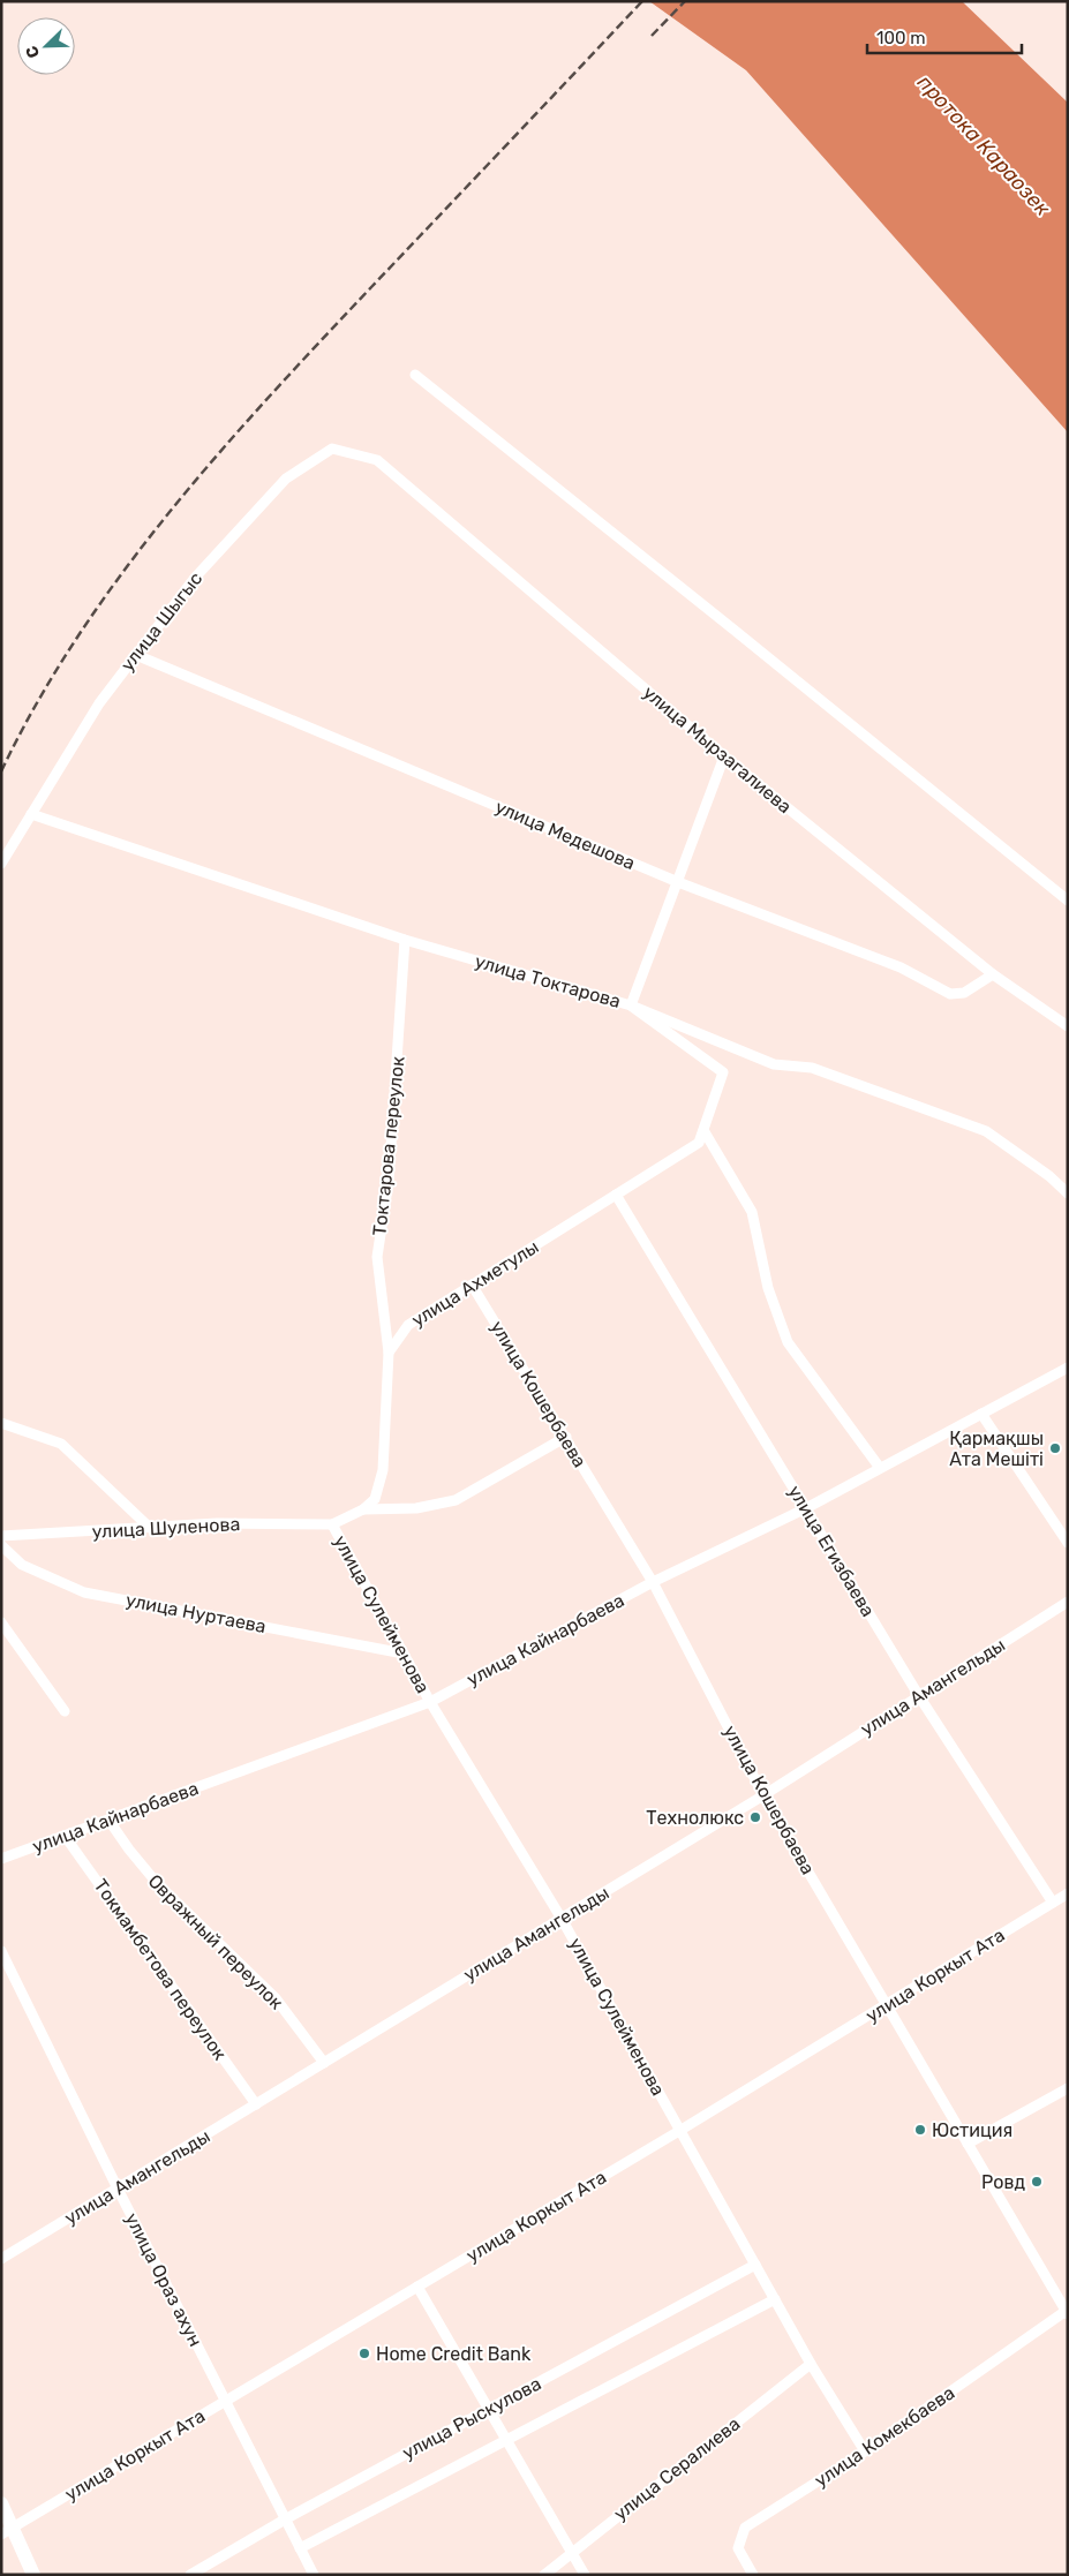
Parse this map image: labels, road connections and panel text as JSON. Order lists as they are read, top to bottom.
{
  "streets": {
    "street": [
      "улица Шыгыс",
      "улица Мырзагалиева",
      "улица Медешова",
      "улица Токтарова",
      "Токтарова переулок",
      "улица Ахметулы",
      "улица Кошербаева",
      "улица Шуленова",
      "улица Егизбаева",
      "улица Нуртаева",
      "улица Сулейменова",
      "улица Кайнарбаева",
      "улица Амангельды",
      "Овражный переулок",
      "Токмамбетова переулок",
      "улица Коркыт Ата",
      "улица Ораз ахун",
      "улица Рыскулова",
      "улица Комекбаева",
      "улица Сералиева"
    ]
  },
  "crossings": [
    ["улица Шыгыс", "улица Мырзагалиева"],
    ["улица Шыгыс", "улица Медешова"],
    ["улица Шыгыс", "улица Токтарова"],
    ["улица Мырзагалиева", "улица Медешова"],
    ["улица Токтарова", "Токтарова переулок"],
    ["улица Токтарова", "улица Ахметулы"],
    ["Токтарова переулок", "улица Ахметулы"],
    ["улица Ахметулы", "улица Кошербаева"],
    ["улица Ахметулы", "улица Егизбаева"],
    ["улица Кошербаева", "улица Кайнарбаева"],
    ["улица Кошербаева", "улица Амангельды"],
    ["улица Кошербаева", "улица Коркыт Ата"],
    ["улица Кошербаева", "улица Комекбаева"],
    ["улица Шуленова", "улица Сулейменова"],
    ["улица Егизбаева", "улица Кайнарбаева"],
    ["улица Егизбаева", "улица Амангельды"],
    ["улица Егизбаева", "улица Коркыт Ата"],
    ["улица Нуртаева", "улица Сулейменова"],
    ["улица Сулейменова", "улица Кайнарбаева"],
    ["улица Сулейменова", "улица Амангельды"],
    ["улица Сулейменова", "улица Коркыт Ата"],
    ["улица Сулейменова", "улица Рыскулова"],
    ["улица Сулейменова", "улица Комекбаева"],
    ["улица Сулейменова", "улица Сералиева"],
    ["улица Кайнарбаева", "Овражный переулок"],
    ["улица Кайнарбаева", "Токмамбетова переулок"],
    ["улица Амангельды", "Овражный переулок"],
    ["улица Амангельды", "Токмамбетова переулок"],
    ["улица Амангельды", "улица Ораз ахун"],
    ["улица Коркыт Ата", "улица Ораз ахун"],
    ["улица Ораз ахун", "улица Рыскулова"]
  ],
  "water": ["протока Караозек"],
  "places": [
    "Қармақшы Ата Мешіті",
    "Технолюкс",
    "Юстиция",
    "Ровд",
    "Home Credit Bank"
  ],
  "scale_bar": "100 m",
  "north": "bottom left"
}
